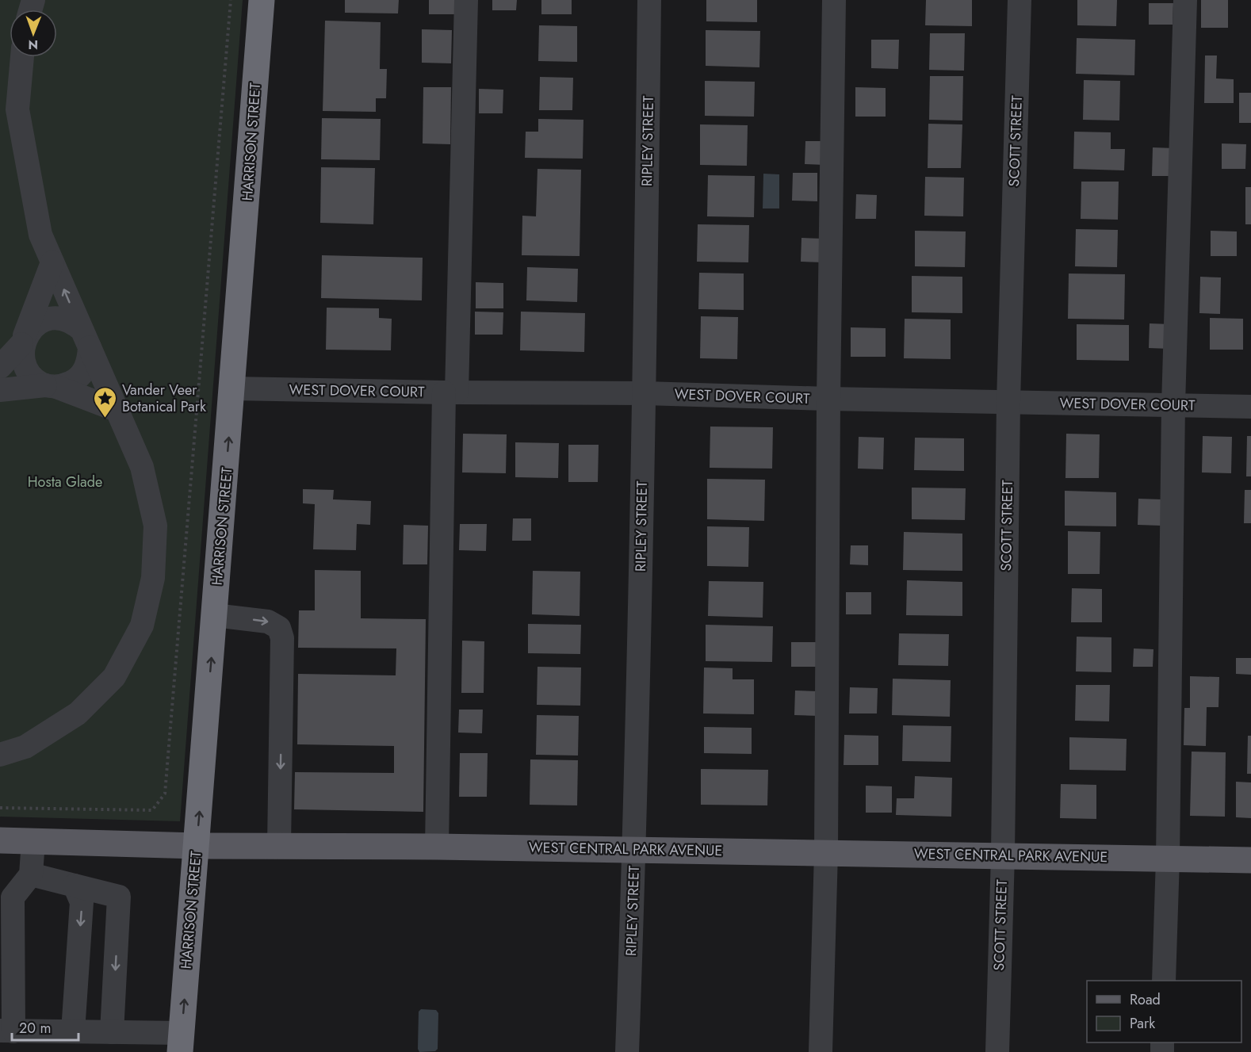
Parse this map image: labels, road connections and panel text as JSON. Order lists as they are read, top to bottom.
{
  "streets": {
    "highway": ["HARRISON STREET"],
    "main road": ["WEST CENTRAL PARK AVENUE"],
    "street": ["RIPLEY STREET", "SCOTT STREET", "WEST DOVER COURT"]
  },
  "crossings": [
    ["RIPLEY STREET", "WEST DOVER COURT"],
    ["RIPLEY STREET", "WEST CENTRAL PARK AVENUE"],
    ["SCOTT STREET", "WEST DOVER COURT"],
    ["SCOTT STREET", "WEST CENTRAL PARK AVENUE"],
    ["HARRISON STREET", "WEST DOVER COURT"],
    ["HARRISON STREET", "WEST CENTRAL PARK AVENUE"]
  ],
  "one_way": ["HARRISON STREET"],
  "parks": ["Hosta Glade"],
  "places": {
    "place": ["Vander Veer Botanical Park"]
  },
  "legend": ["Road", "Park"],
  "scale_bar": "20 m",
  "north": "bottom"
}
